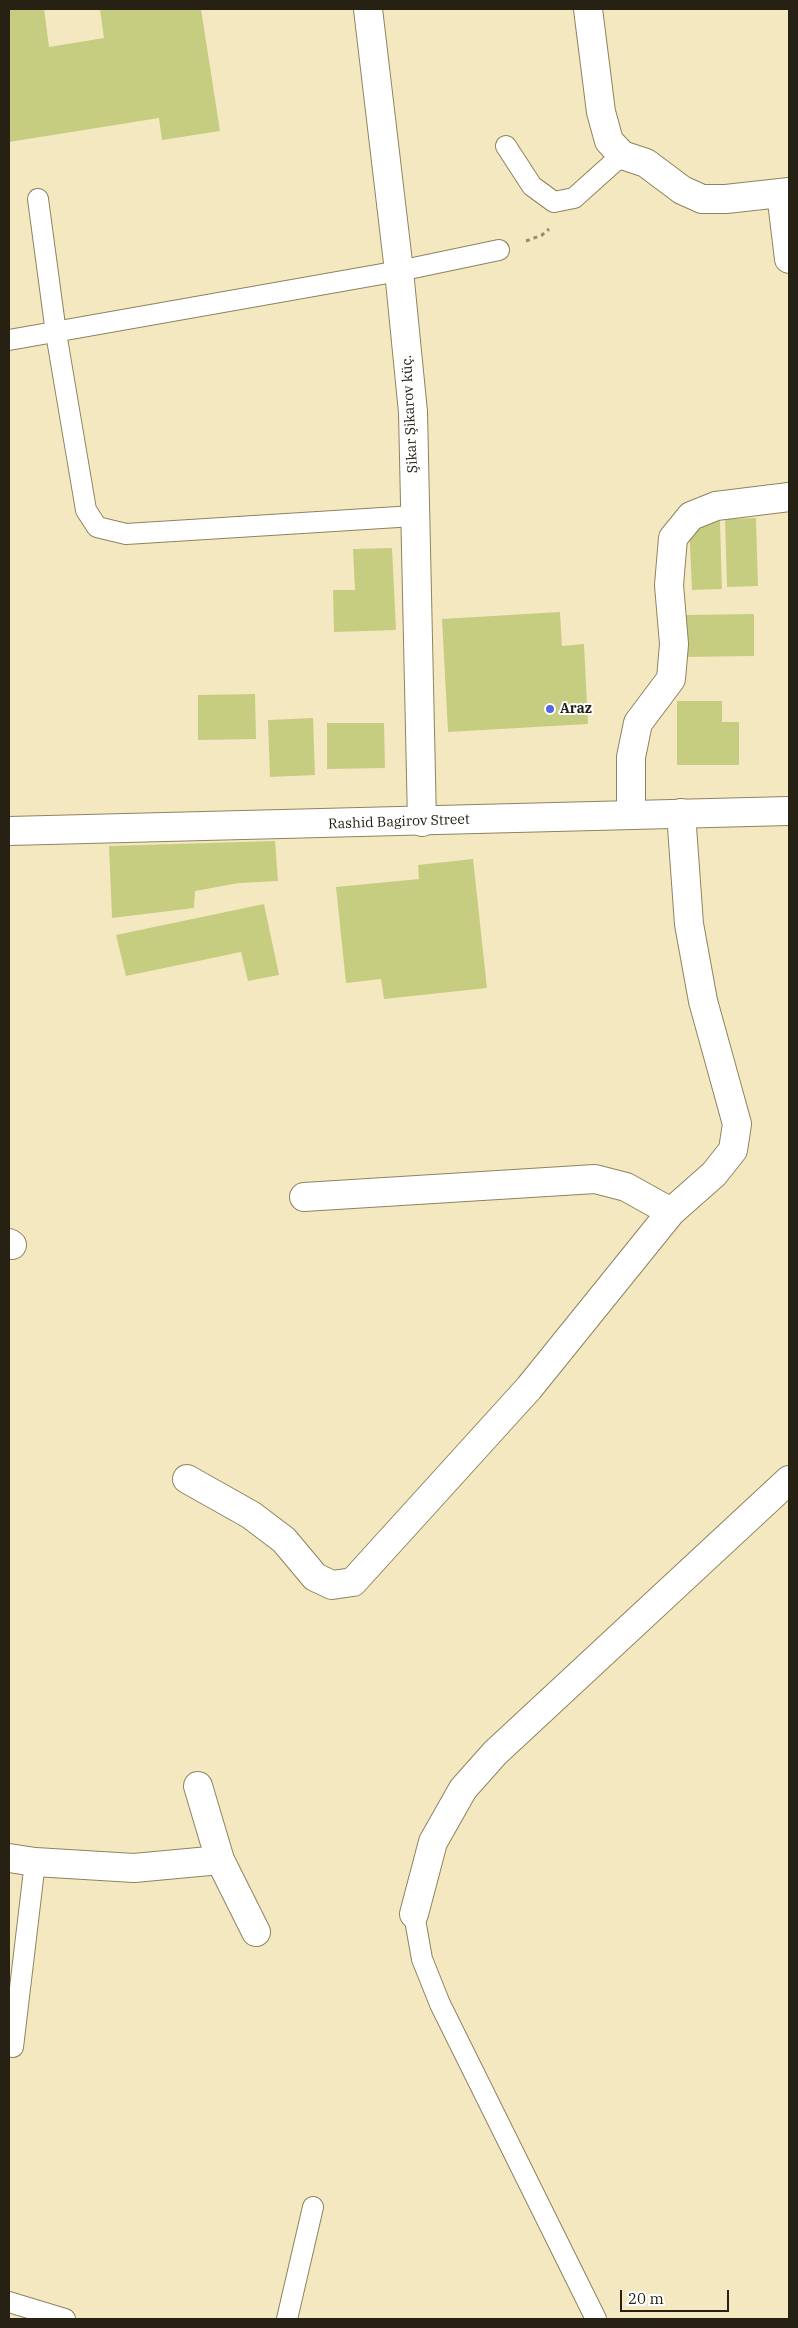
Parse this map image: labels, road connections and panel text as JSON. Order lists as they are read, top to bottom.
{
  "streets": {
    "street": ["Şikar Şikarov küç.", "Rashid Bagirov Street"]
  },
  "crossings": [
    ["Şikar Şikarov küç.", "Rashid Bagirov Street"]
  ],
  "places": ["Araz"],
  "scale_bar": "20 m"
}
